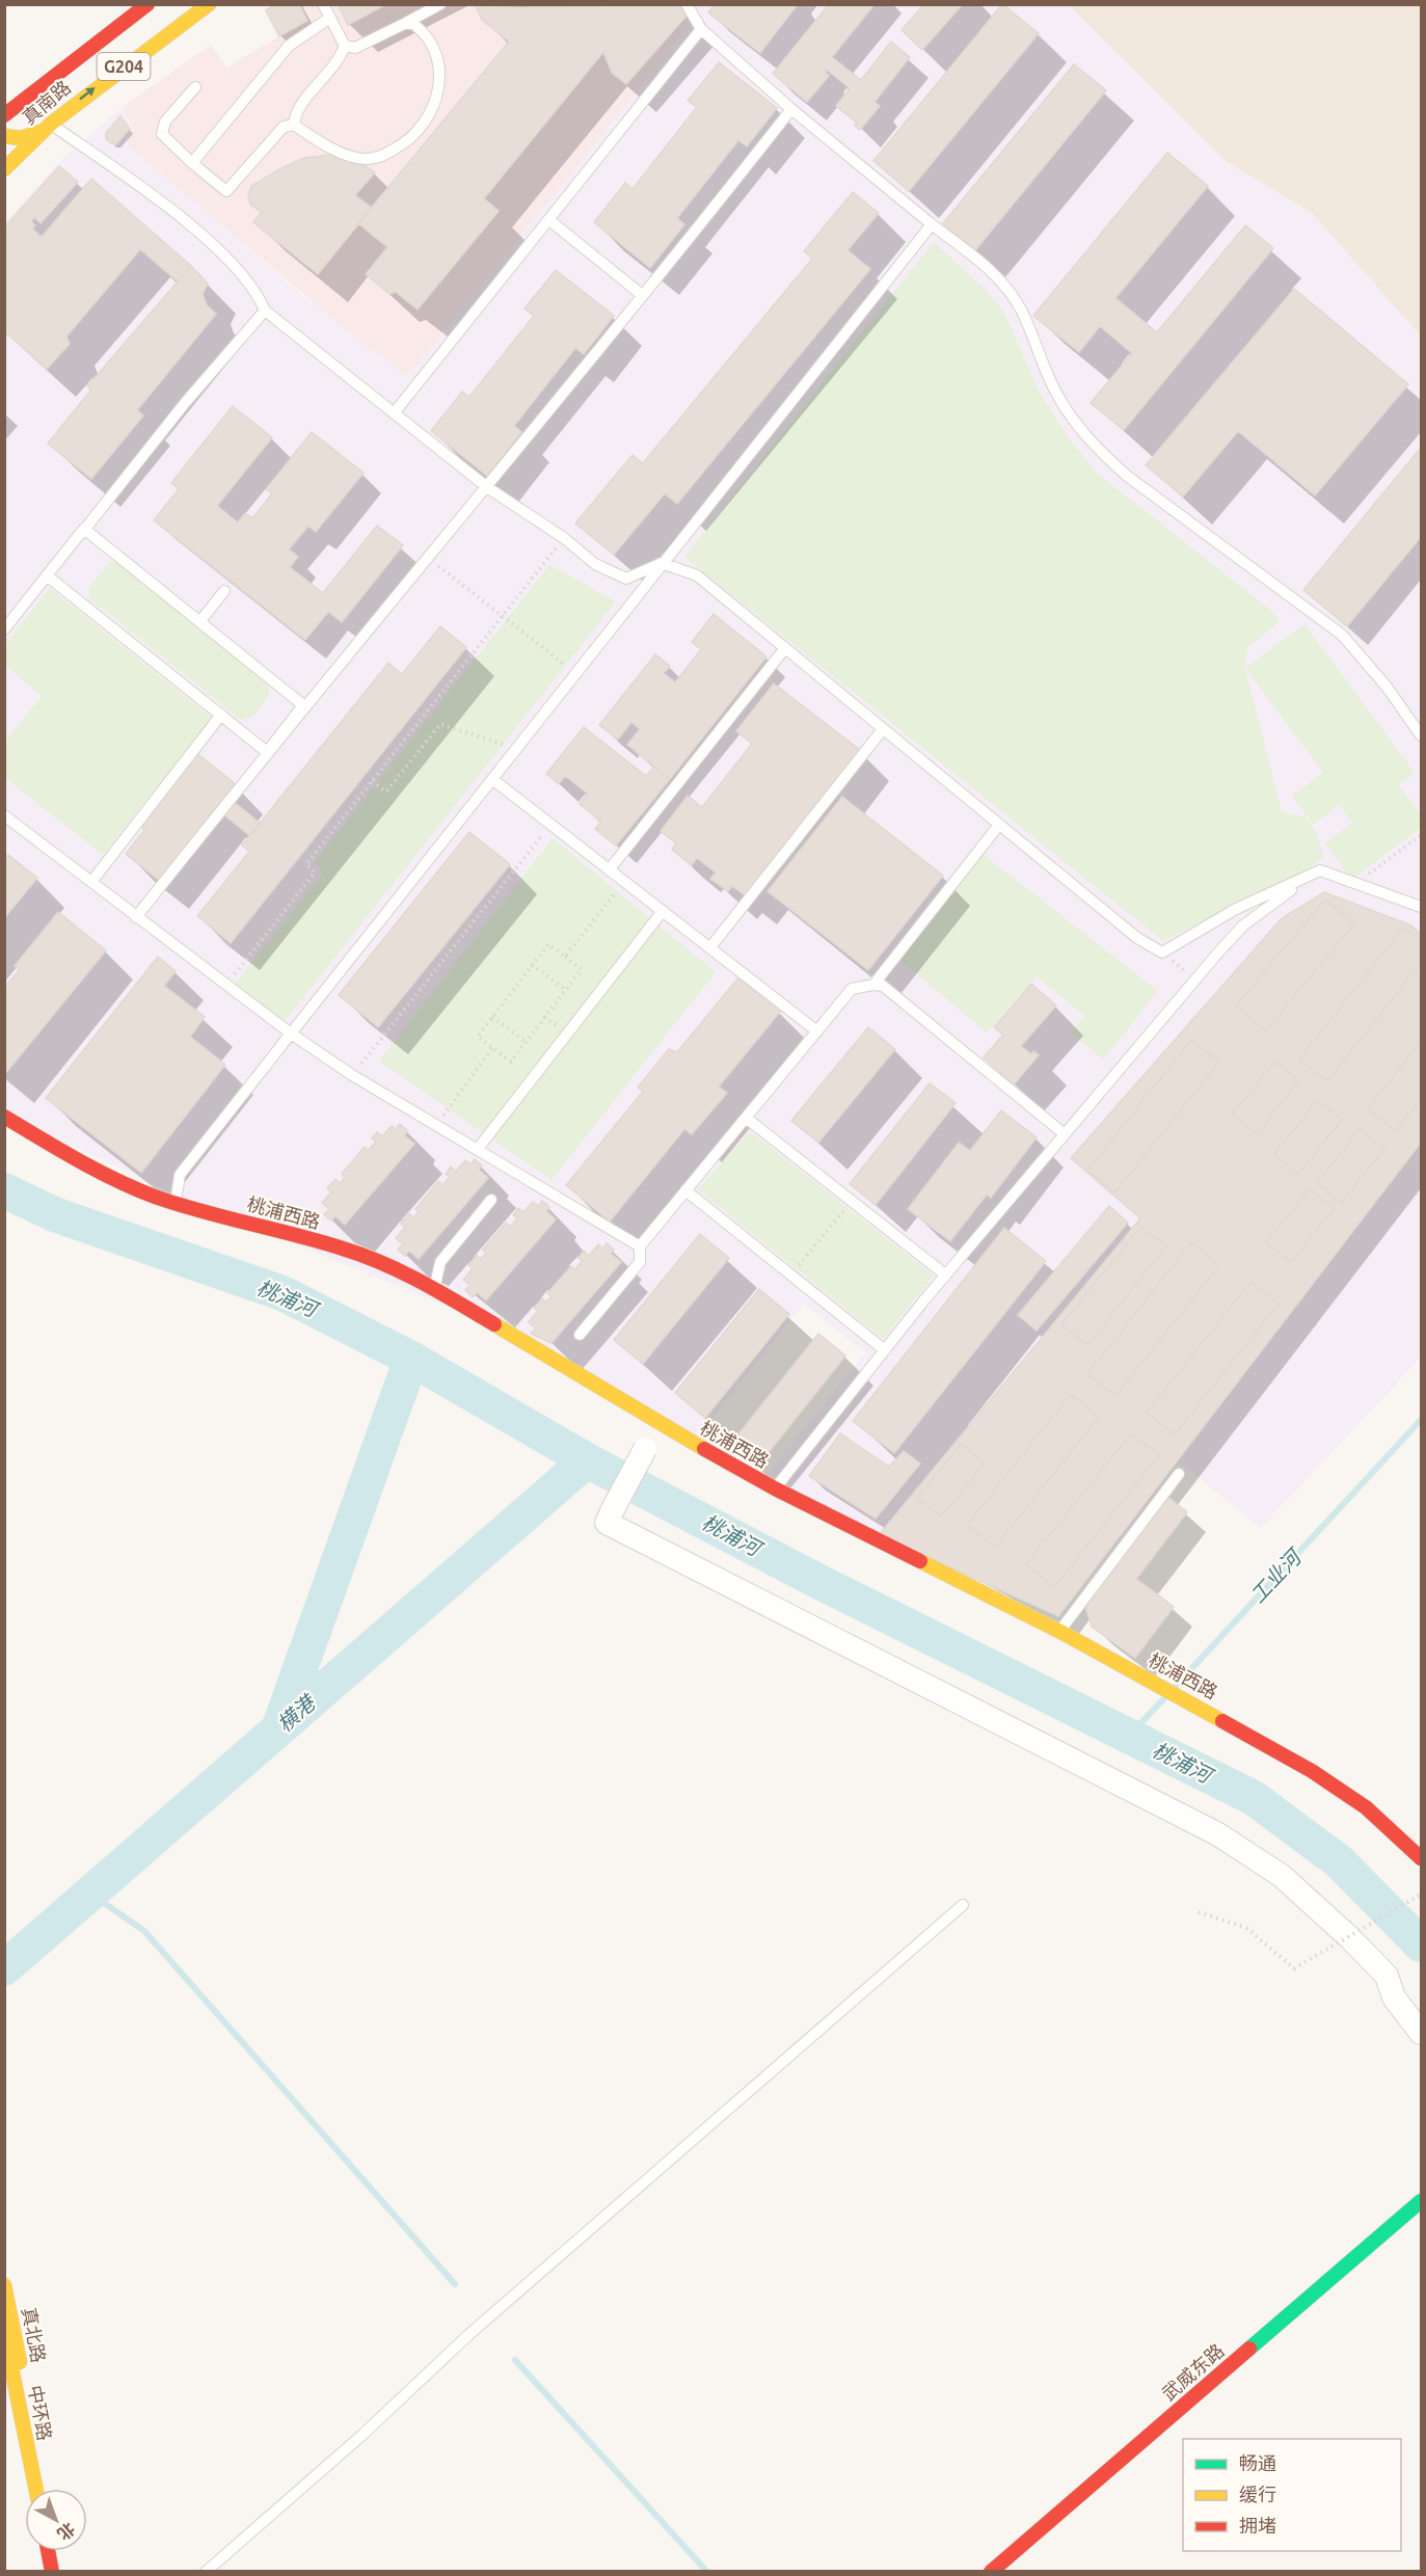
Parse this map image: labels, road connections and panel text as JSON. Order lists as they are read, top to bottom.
{
  "streets": {
    "main road": [
      "G204",
      "真南路",
      "桃浦西路",
      "真北路",
      "武威东路",
      "中环路"
    ]
  },
  "water": ["桃浦河", "工业河", "横港"],
  "legend": ["畅通", "缓行", "拥堵"],
  "north": "bottom right"
}
